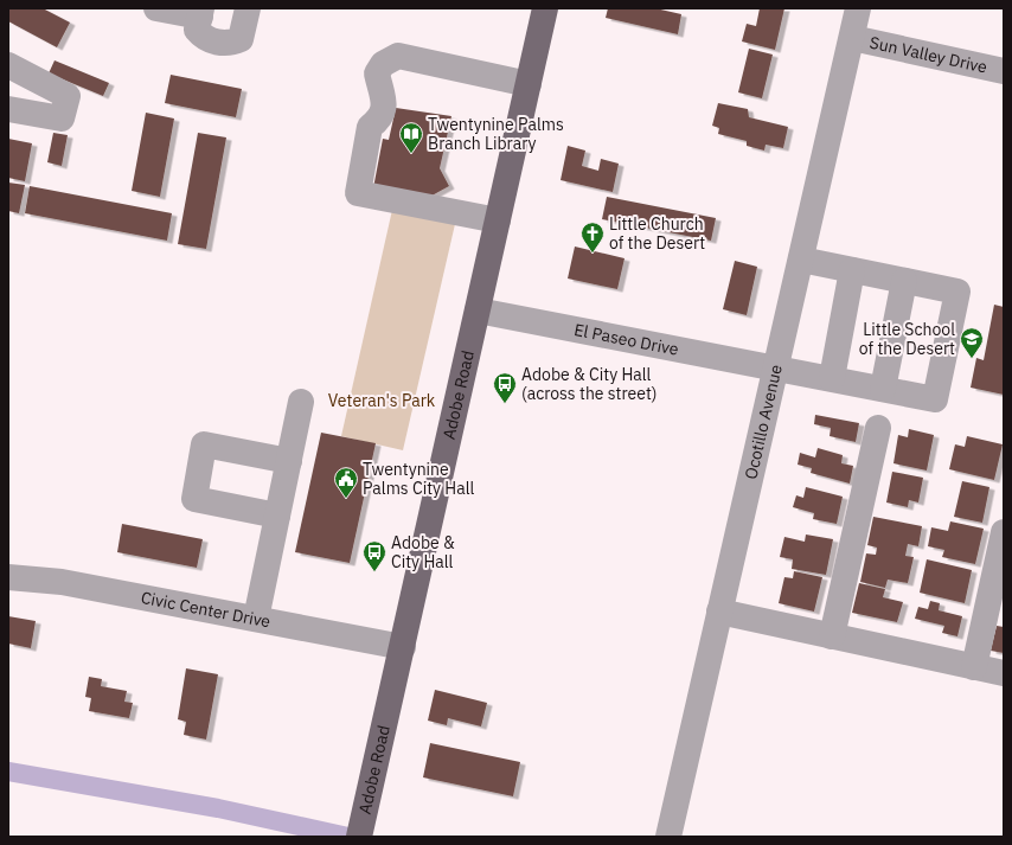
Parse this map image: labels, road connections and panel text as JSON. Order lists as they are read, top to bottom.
{
  "streets": {
    "main road": ["Adobe Road"],
    "street": [
      "Sun Valley Drive",
      "El Paseo Drive",
      "Ocotillo Avenue",
      "Civic Center Drive"
    ]
  },
  "crossings": [
    ["Sun Valley Drive", "Ocotillo Avenue"],
    ["El Paseo Drive", "Adobe Road"],
    ["El Paseo Drive", "Ocotillo Avenue"],
    ["Adobe Road", "Civic Center Drive"]
  ],
  "parks": ["Veteran's Park"],
  "places": {
    "library": ["Twentynine Palms Branch Library"],
    "church": ["Little Church of the Desert"],
    "school or university": ["Little School of the Desert"],
    "bus stop": ["Adobe & City Hall (across the street)", "Adobe & City Hall"],
    "public building": ["Twentynine Palms City Hall"]
  }
}
